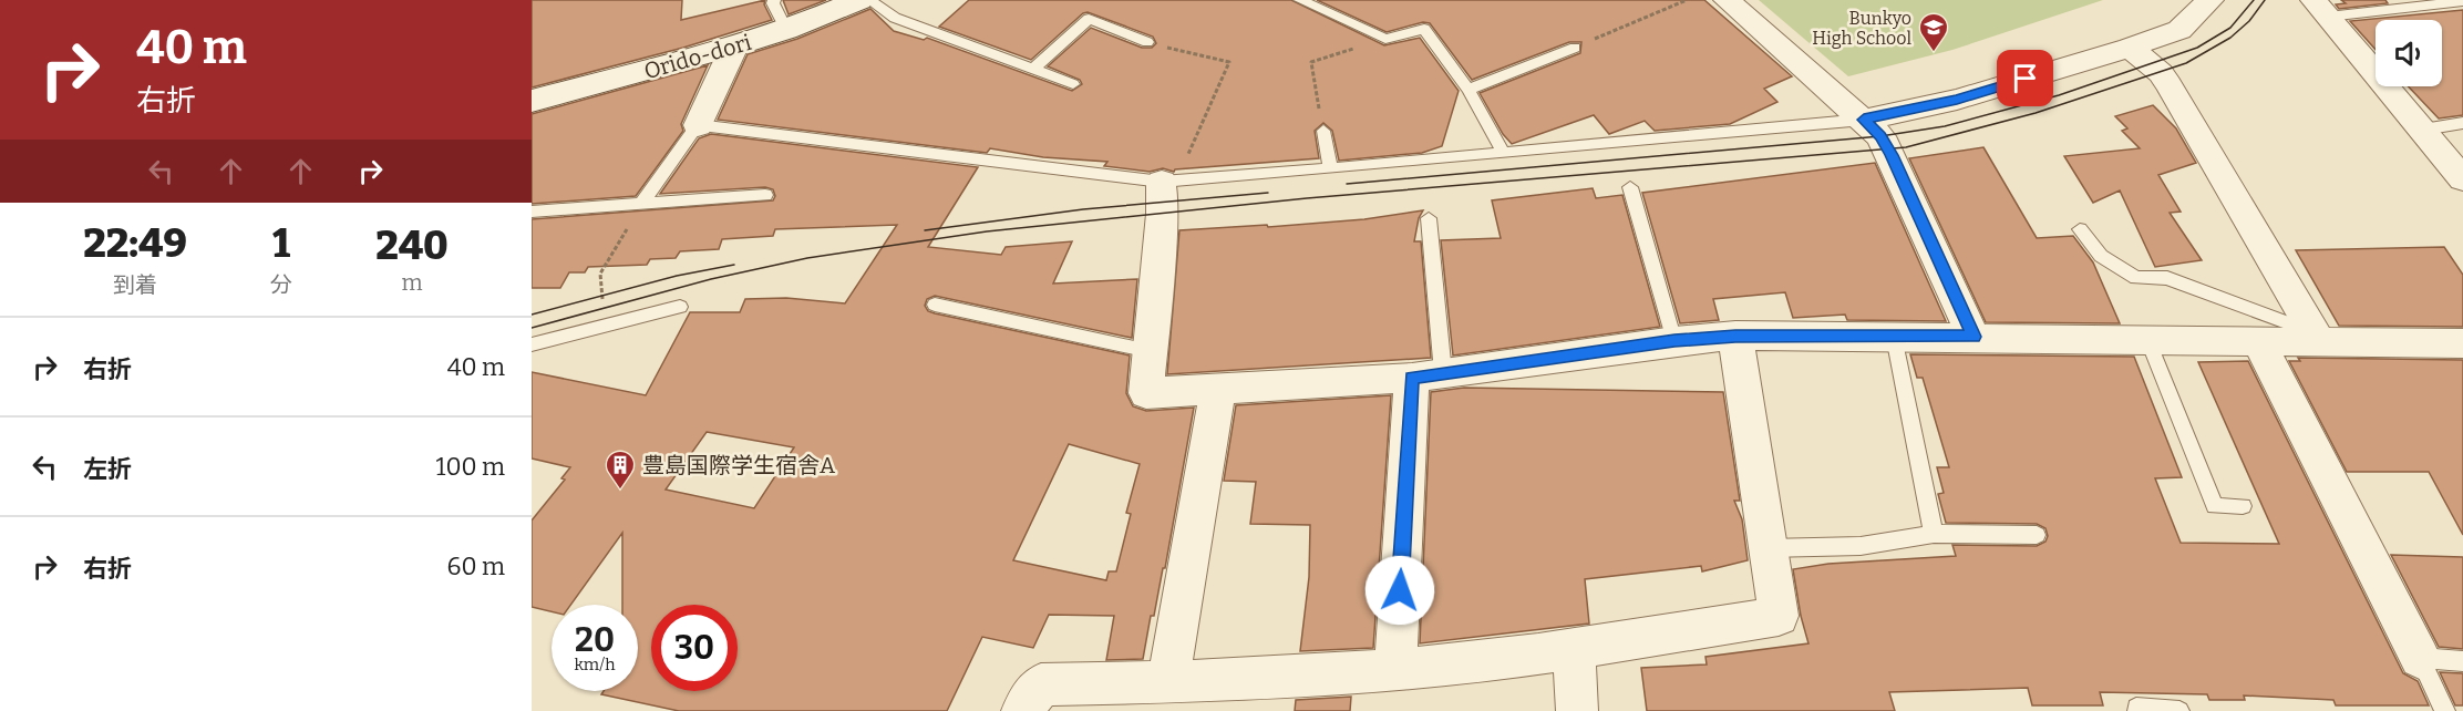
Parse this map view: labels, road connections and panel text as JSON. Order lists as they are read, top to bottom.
{
  "streets": {
    "street": ["Orido-dori"]
  },
  "places": {
    "school or university": ["Bunkyo High School"],
    "building": ["豊島国際学生宿舎A"]
  },
  "page": {
    "turn": ["40 m", "右折"],
    "eta": [
      "22:49",
      "到着",
      "1",
      "分",
      "240",
      "m"
    ],
    "list": [
      {
        "name": "右折",
        "value": "40 m"
      },
      {
        "name": "左折",
        "value": "100 m"
      },
      {
        "name": "右折",
        "value": "60 m"
      }
    ],
    "speed": "20 km/h",
    "limit": "30"
  }
}
